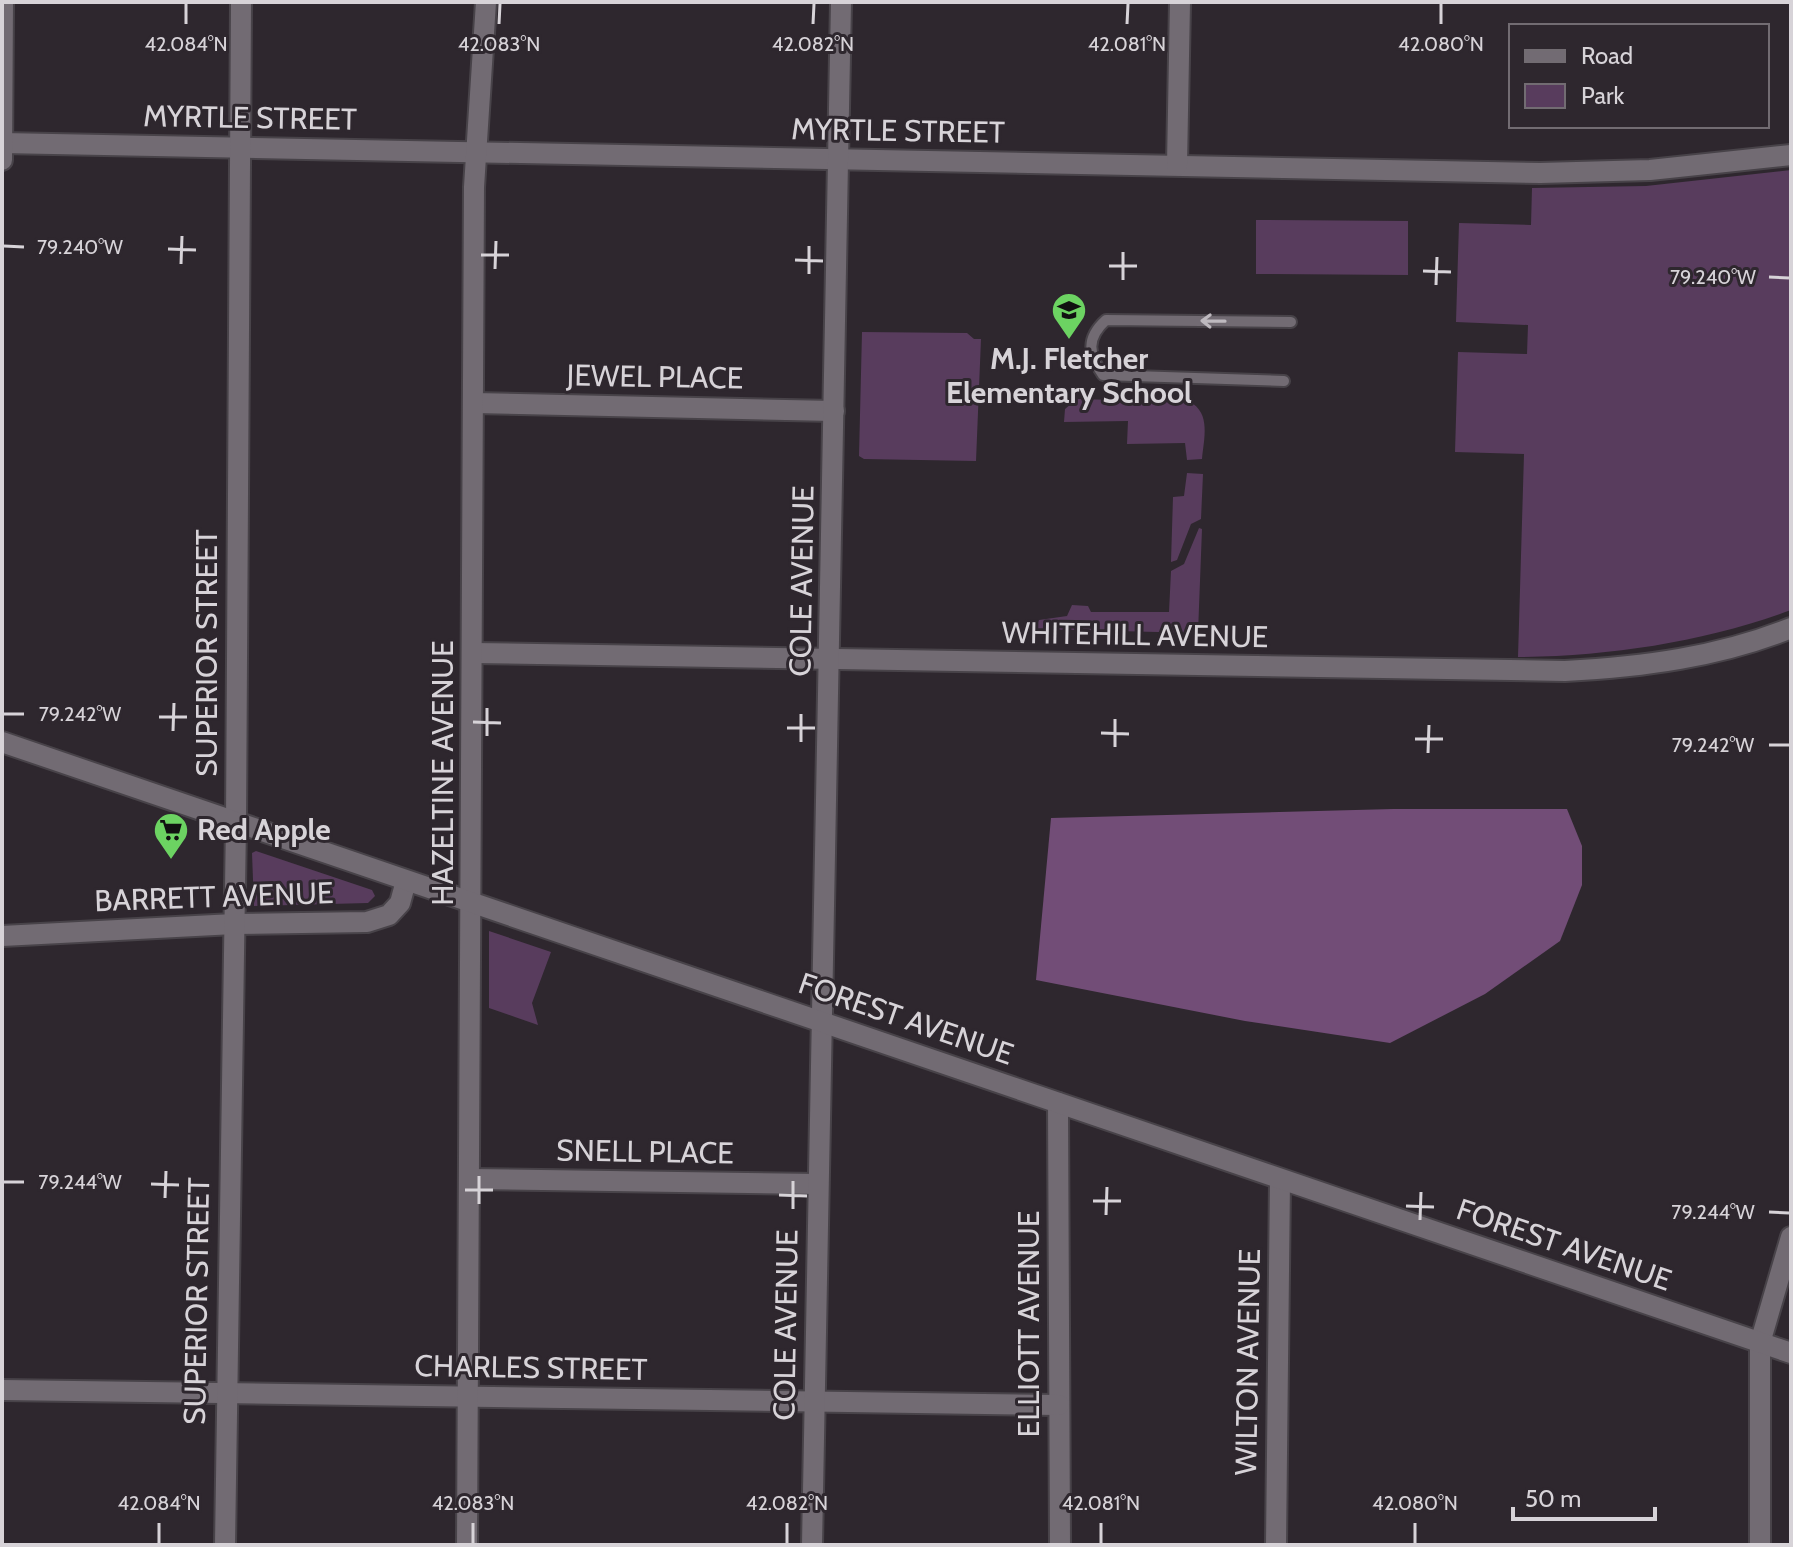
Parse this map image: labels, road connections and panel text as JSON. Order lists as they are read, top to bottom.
{
  "streets": {
    "street": [
      "MYRTLE STREET",
      "JEWEL PLACE",
      "COLE AVENUE",
      "WHITEHILL AVENUE",
      "SUPERIOR STREET",
      "HAZELTINE AVENUE",
      "BARRETT AVENUE",
      "FOREST AVENUE",
      "SNELL PLACE",
      "ELLIOTT AVENUE",
      "WILTON AVENUE",
      "CHARLES STREET"
    ]
  },
  "crossings": [
    ["MYRTLE STREET", "COLE AVENUE"],
    ["MYRTLE STREET", "SUPERIOR STREET"],
    ["MYRTLE STREET", "HAZELTINE AVENUE"],
    ["JEWEL PLACE", "COLE AVENUE"],
    ["JEWEL PLACE", "HAZELTINE AVENUE"],
    ["COLE AVENUE", "WHITEHILL AVENUE"],
    ["COLE AVENUE", "FOREST AVENUE"],
    ["COLE AVENUE", "SNELL PLACE"],
    ["COLE AVENUE", "CHARLES STREET"],
    ["WHITEHILL AVENUE", "HAZELTINE AVENUE"],
    ["SUPERIOR STREET", "BARRETT AVENUE"],
    ["SUPERIOR STREET", "FOREST AVENUE"],
    ["SUPERIOR STREET", "CHARLES STREET"],
    ["HAZELTINE AVENUE", "FOREST AVENUE"],
    ["HAZELTINE AVENUE", "SNELL PLACE"],
    ["HAZELTINE AVENUE", "CHARLES STREET"],
    ["BARRETT AVENUE", "FOREST AVENUE"],
    ["FOREST AVENUE", "ELLIOTT AVENUE"],
    ["FOREST AVENUE", "WILTON AVENUE"],
    ["ELLIOTT AVENUE", "CHARLES STREET"]
  ],
  "places": {
    "school or university": ["M.J. Fletcher Elementary School"],
    "supermarket": ["Red Apple"]
  },
  "legend": ["Road", "Park"],
  "scale_bar": "50 m",
  "coordinates": [
    "42.084°N",
    "42.083°N",
    "42.082°N",
    "42.081°N",
    "42.080°N",
    "79.240°W",
    "79.242°W",
    "79.244°W"
  ]
}
